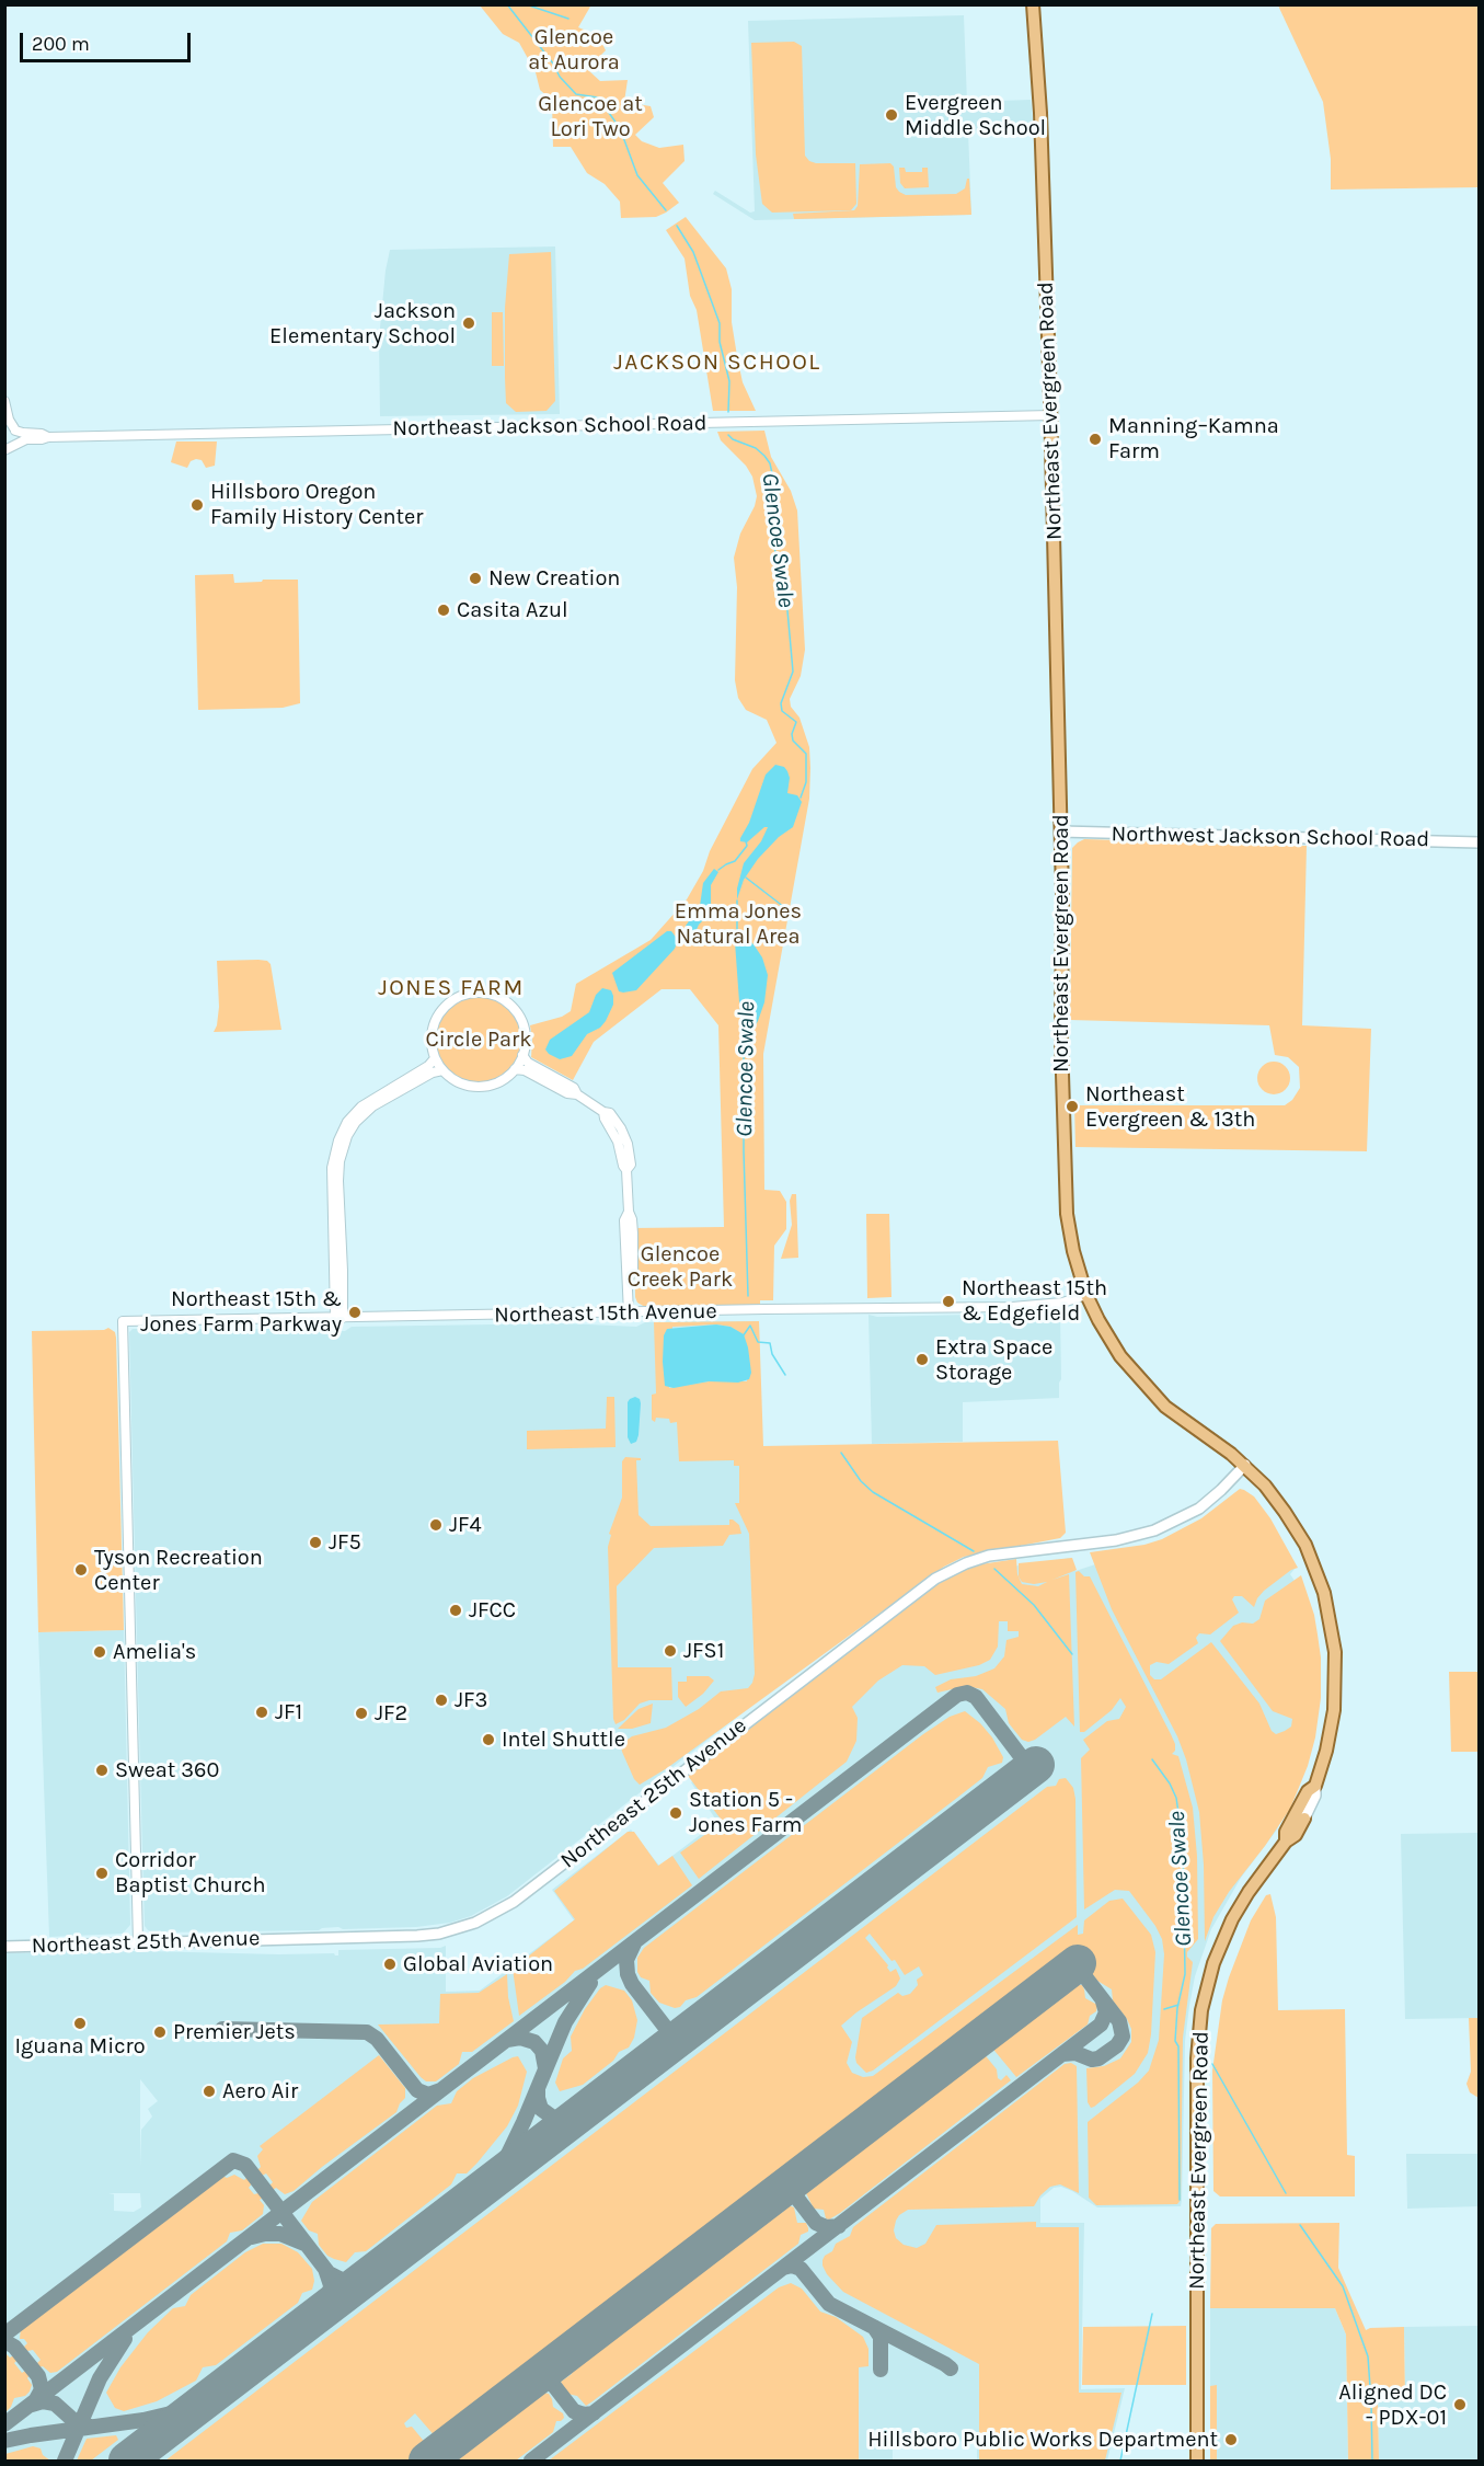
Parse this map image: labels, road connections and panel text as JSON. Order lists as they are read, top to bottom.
{
  "streets": {
    "main road": ["Northeast Evergreen Road", "Northwest Jackson School Road", "Northeast 25th Avenue"],
    "street": ["Northeast Jackson School Road", "Northeast 15th Avenue"]
  },
  "crossings": [
    ["Northeast Evergreen Road", "Northeast Jackson School Road"],
    ["Northeast Evergreen Road", "Northwest Jackson School Road"],
    ["Northeast Evergreen Road", "Northeast 15th Avenue"],
    ["Northeast Evergreen Road", "Northeast 25th Avenue"],
    ["Northeast 15th Avenue", "Northeast 25th Avenue"]
  ],
  "districts": ["JACKSON SCHOOL", "JONES FARM"],
  "water": ["Glencoe Swale"],
  "parks": [
    "Glencoe at Aurora",
    "Glencoe at Lori Two",
    "Emma Jones Natural Area",
    "Circle Park",
    "Glencoe Creek Park"
  ],
  "places": [
    "Evergreen Middle School",
    "Jackson Elementary School",
    "Manning–Kamna Farm",
    "Hillsboro Oregon Family History Center",
    "New Creation",
    "Casita Azul",
    "Northeast Evergreen & 13th",
    "Northeast 15th & Edgefield",
    "Northeast 15th & Jones Farm Parkway",
    "Extra Space Storage",
    "JF4",
    "JF5",
    "Tyson Recreation Center",
    "JFCC",
    "JFS1",
    "Amelia's",
    "JF3",
    "JF1",
    "JF2",
    "Intel Shuttle",
    "Sweat 360",
    "Station 5 - Jones Farm",
    "Corridor Baptist Church",
    "Global Aviation",
    "Iguana Micro",
    "Premier Jets",
    "Aero Air",
    "Aligned DC - PDX-01",
    "Hillsboro Public Works Department"
  ],
  "scale_bar": "200 m"
}
